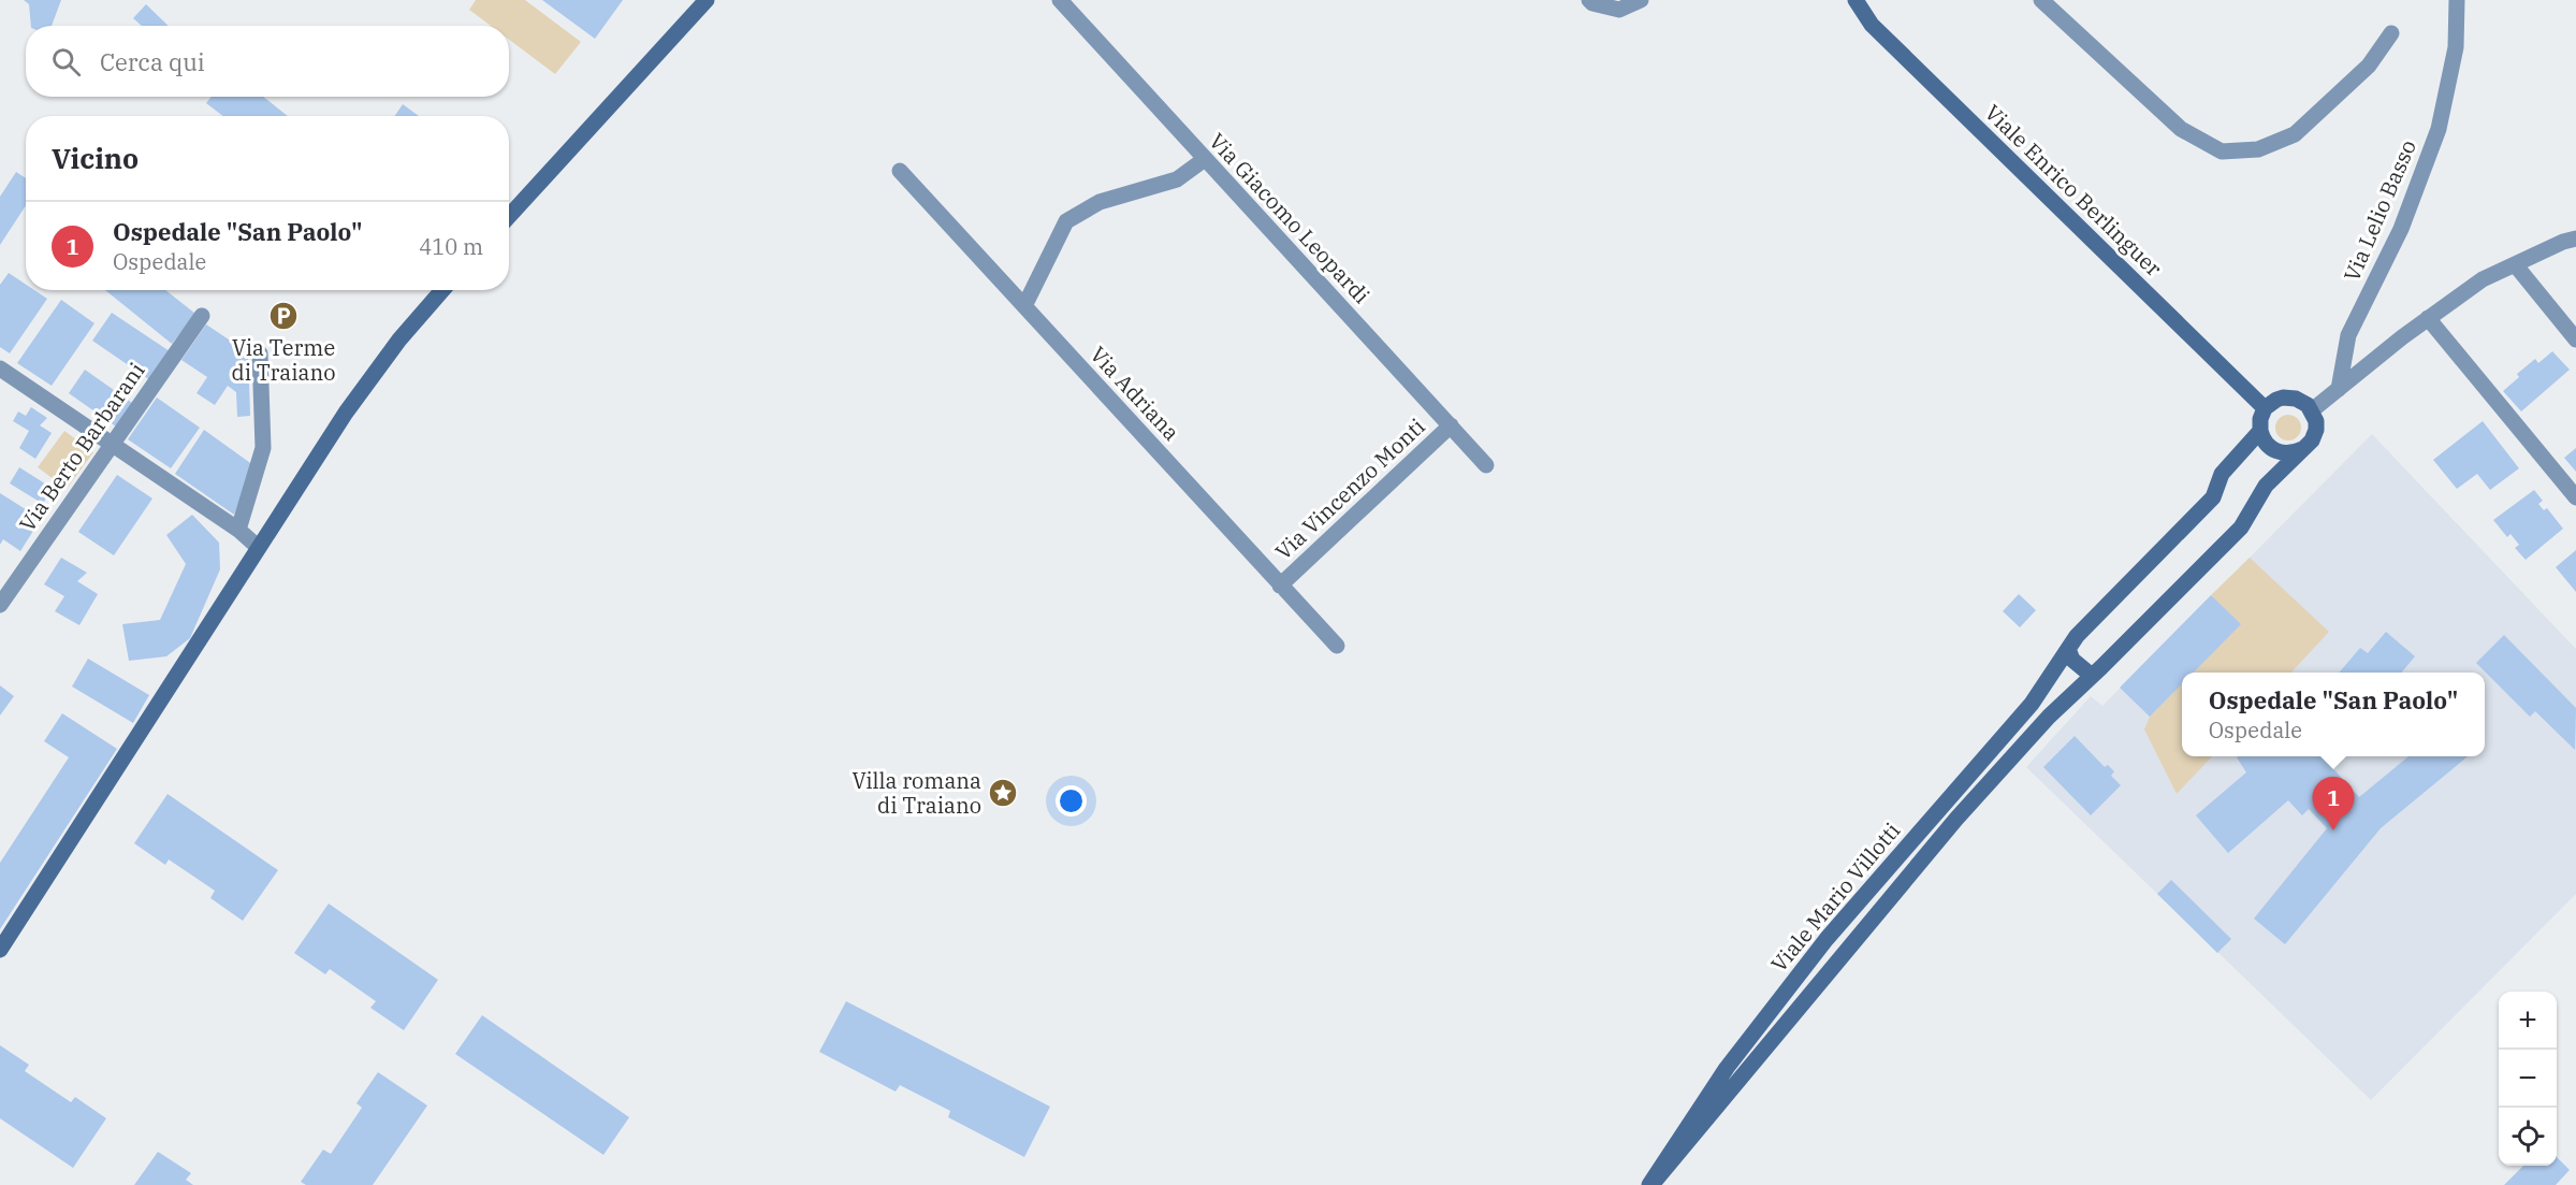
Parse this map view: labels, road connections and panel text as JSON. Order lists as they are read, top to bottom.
{
  "streets": {
    "street": [
      "Viale Enrico Berlinguer",
      "Via Lelio Basso",
      "Via Giacomo Leopardi",
      "Via Adriana",
      "Via Berto Barbarani",
      "Via Vincenzo Monti",
      "Viale Mario Villotti"
    ]
  },
  "crossings": [
    ["Viale Enrico Berlinguer", "Viale Mario Villotti"],
    ["Via Giacomo Leopardi", "Via Vincenzo Monti"],
    ["Via Adriana", "Via Vincenzo Monti"]
  ],
  "places": {
    "parking": ["Via Terme di Traiano"],
    "place": ["Villa romana di Traiano"]
  },
  "page": {
    "search": "Cerca qui",
    "heading": "Vicino",
    "list": [
      {
        "mark": "1",
        "name": "Ospedale \"San Paolo\"",
        "note": "Ospedale",
        "value": "410 m"
      }
    ],
    "popup": ["Ospedale \"San Paolo\"", "Ospedale"],
    "pins": "1",
    "map_buttons": ["+", "−"]
  }
}
